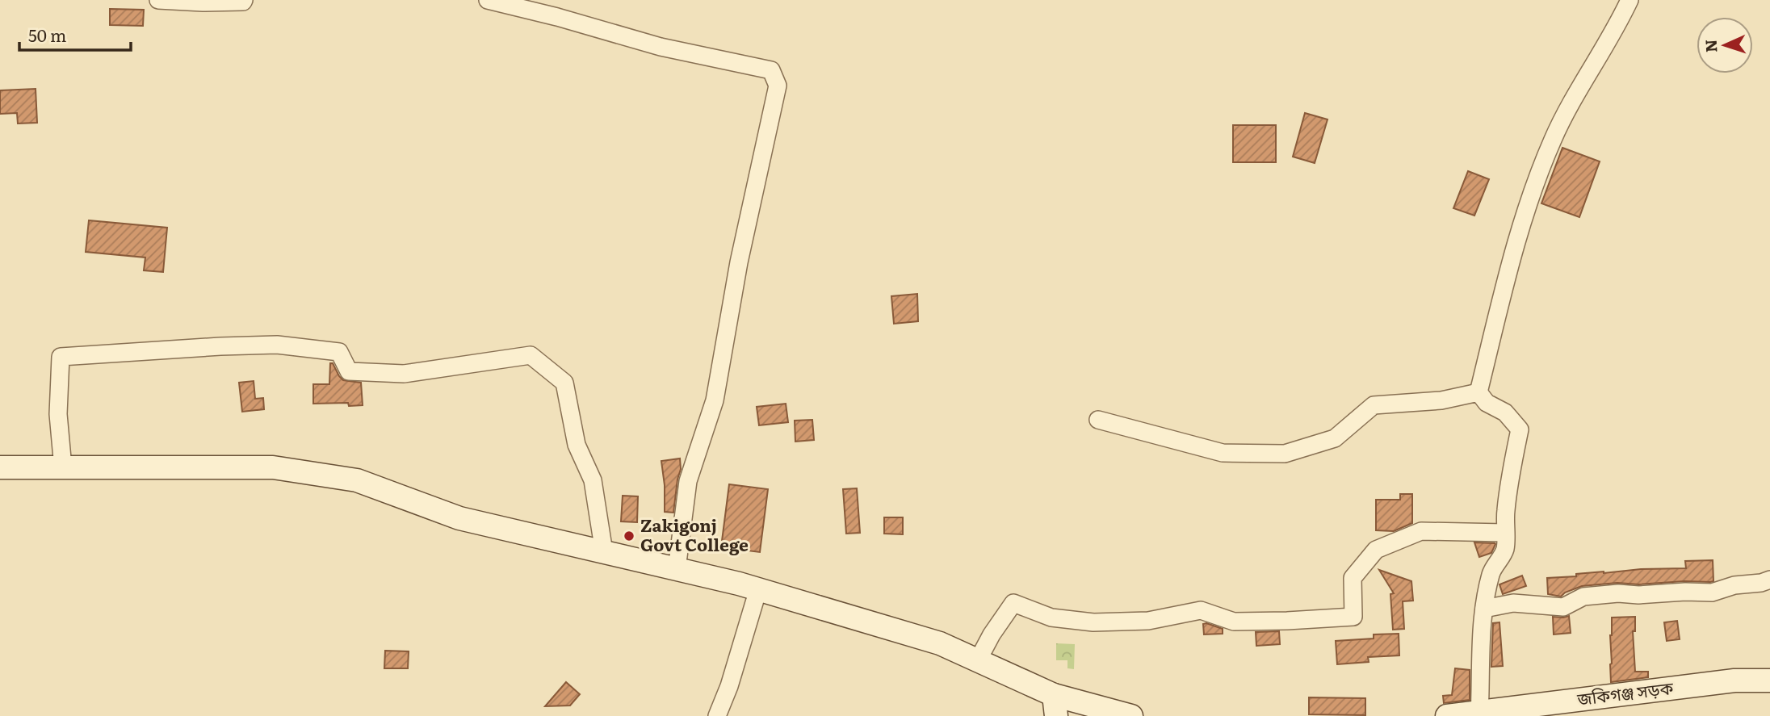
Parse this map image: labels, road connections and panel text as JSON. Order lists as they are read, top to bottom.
{
  "streets": {
    "street": ["জকিগঞ্জ সড়ক"]
  },
  "places": ["Zakigonj Govt College"],
  "scale_bar": "50 m",
  "north": "left"
}
